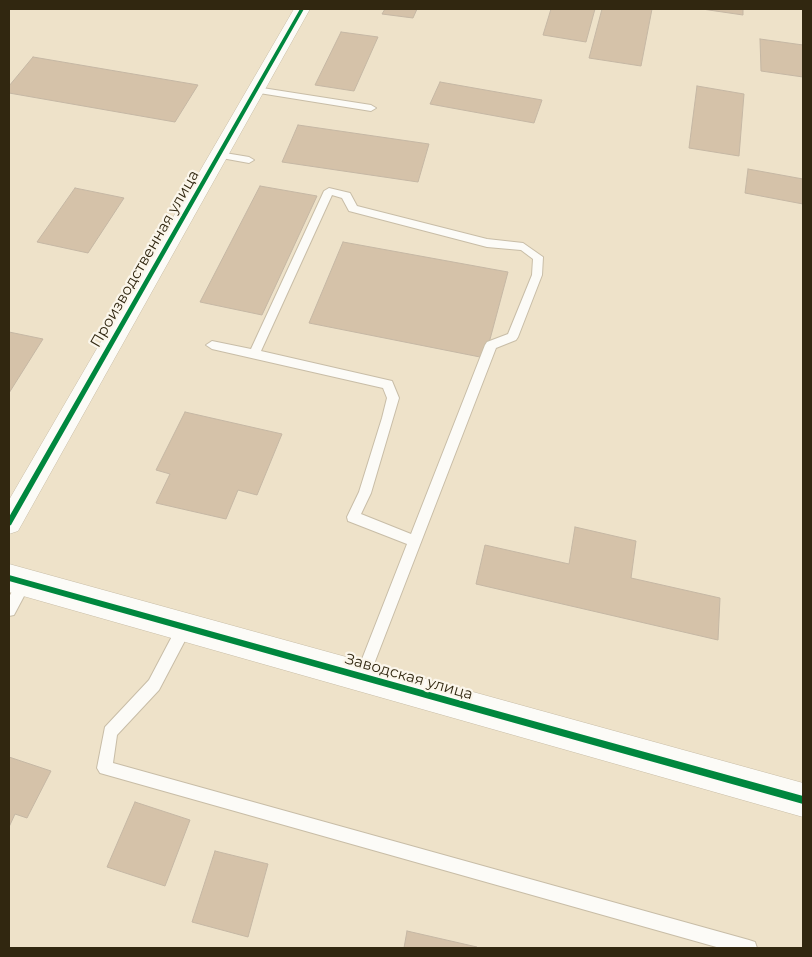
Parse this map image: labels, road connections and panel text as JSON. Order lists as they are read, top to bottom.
{
  "streets": {
    "street": ["Производственная улица", "Заводская улица"]
  }
}
